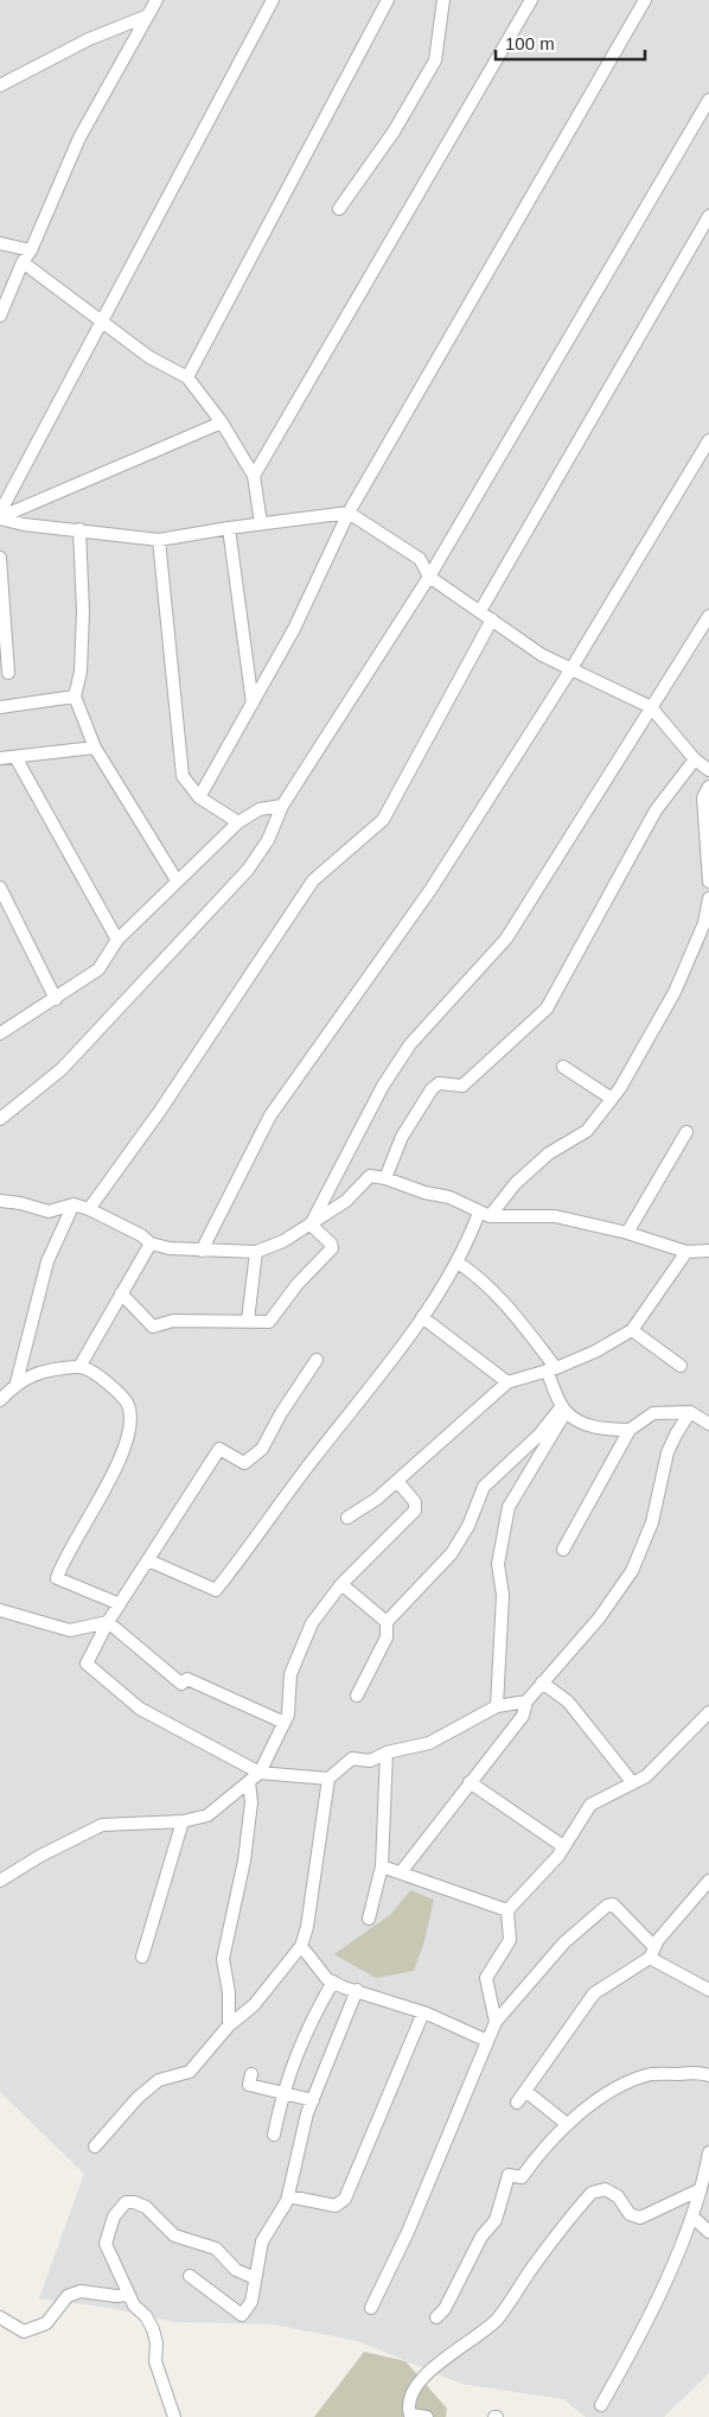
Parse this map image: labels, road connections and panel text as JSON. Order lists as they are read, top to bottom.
{
  "scale_bar": "100 m"
}
